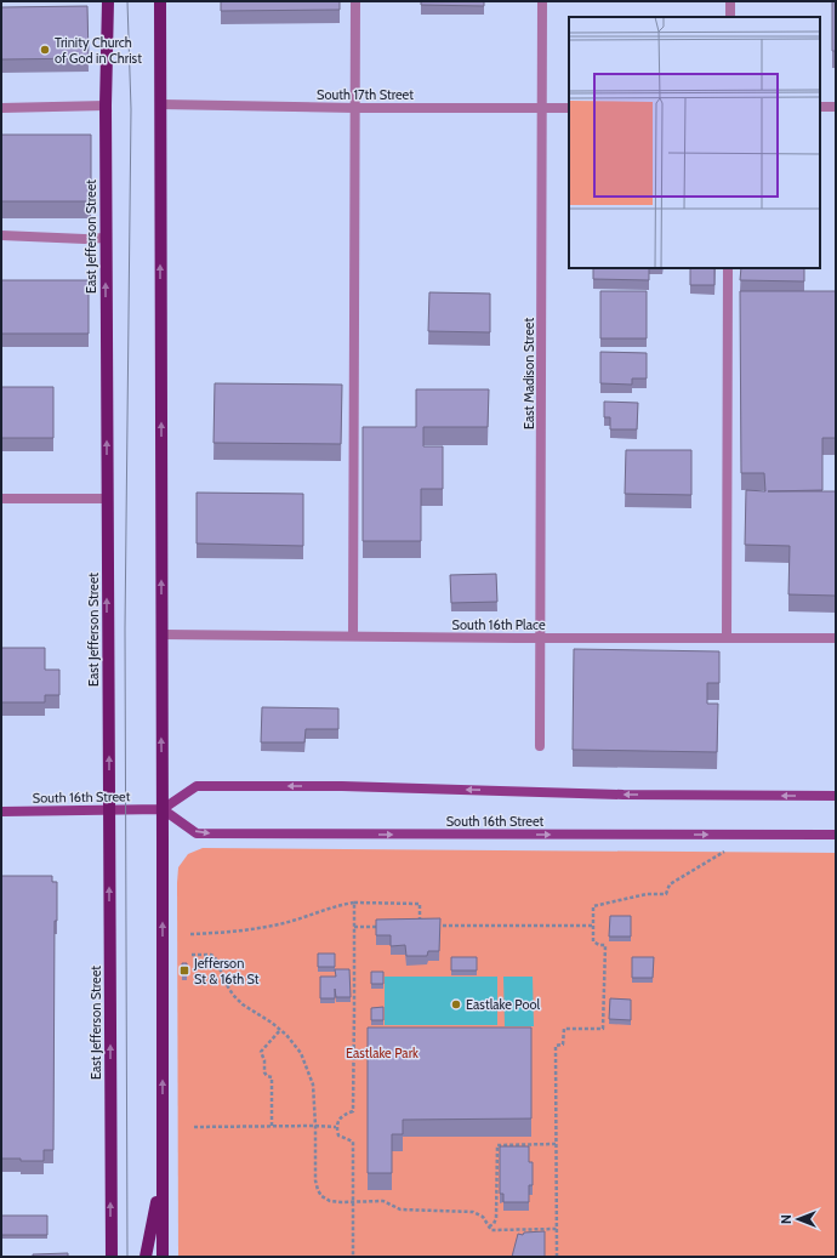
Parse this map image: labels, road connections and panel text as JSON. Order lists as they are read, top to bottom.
{
  "streets": {
    "main road": ["East Jefferson Street", "South 16th Street"],
    "street": ["South 17th Street", "East Madison Street", "South 16th Place"]
  },
  "crossings": [
    ["South 17th Street", "East Madison Street"],
    ["East Jefferson Street", "South 16th Street"],
    ["East Madison Street", "South 16th Place"]
  ],
  "parks": ["Eastlake Park"],
  "places": {
    "other": ["Trinity Church of God in Christ", "Eastlake Pool"],
    "transit": ["Jefferson St & 16th St"]
  },
  "north": "left"
}
